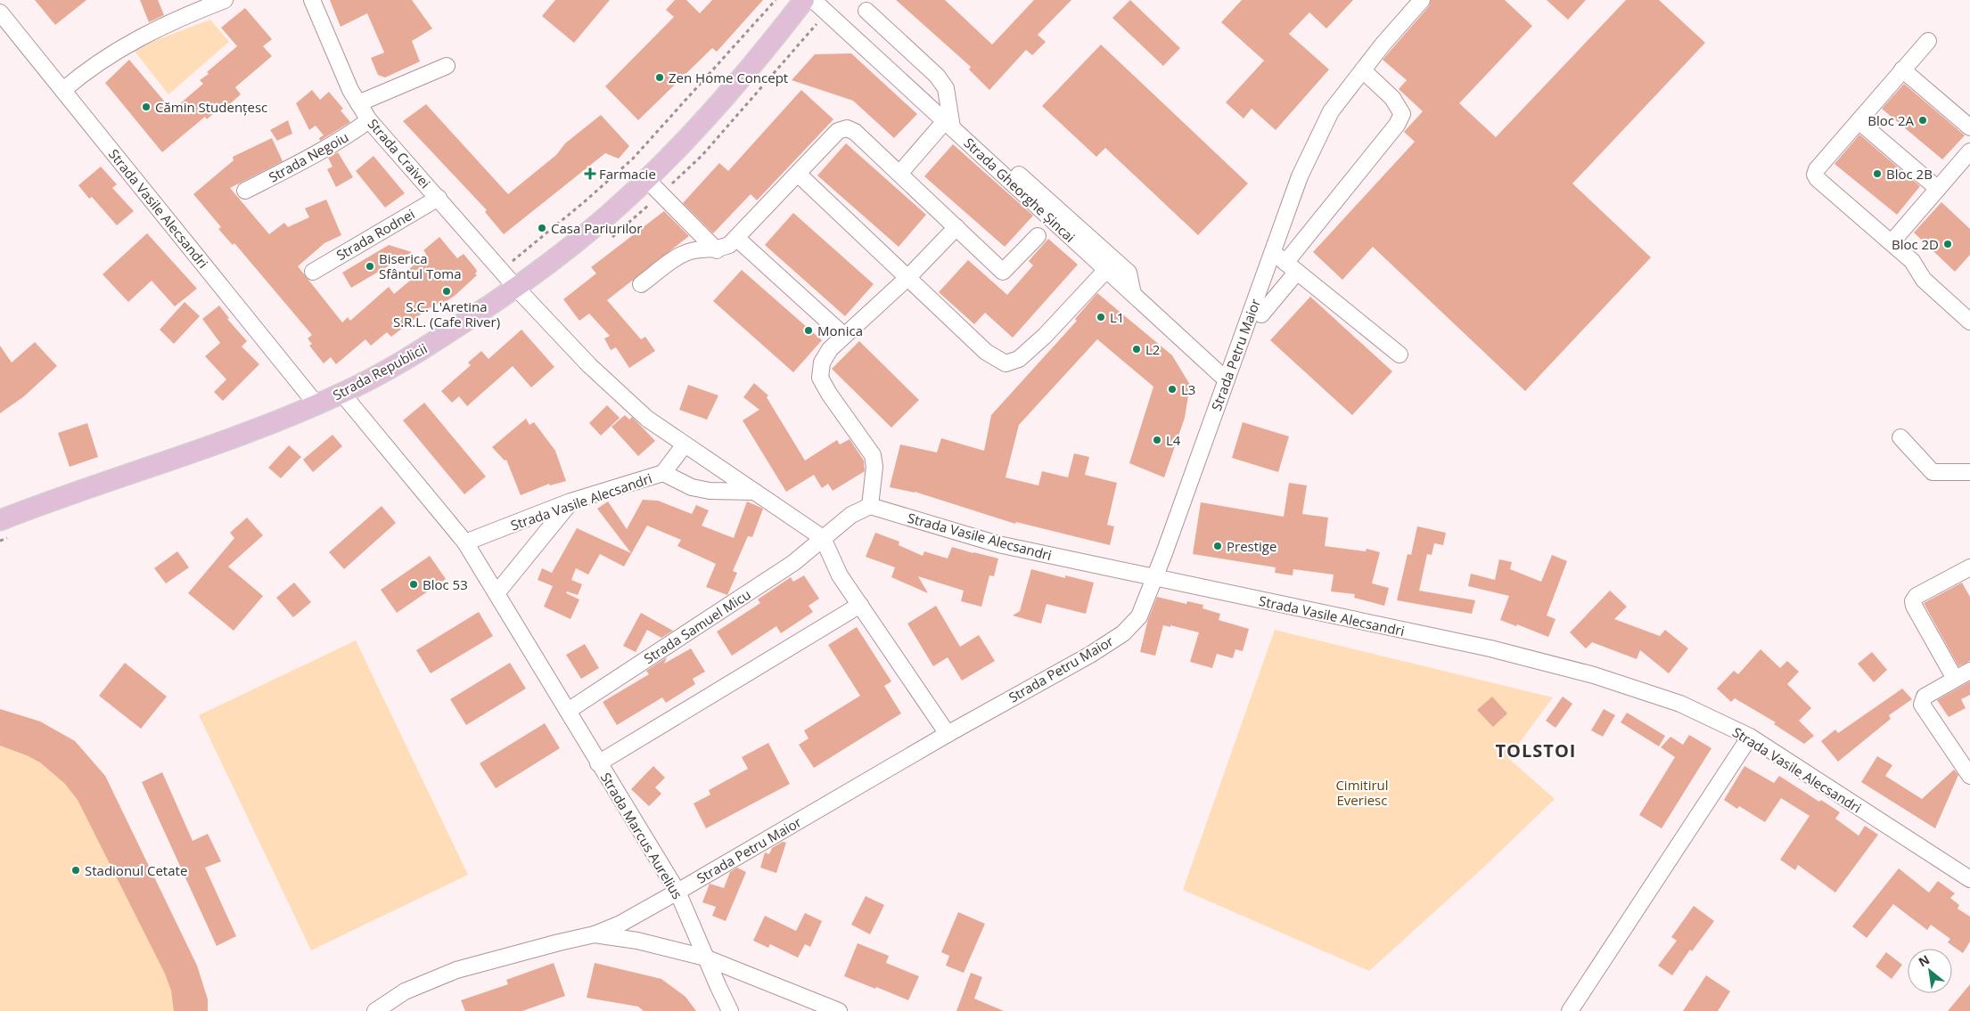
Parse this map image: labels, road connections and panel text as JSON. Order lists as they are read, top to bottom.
{
  "streets": {
    "main road": ["Strada Republicii"],
    "street": [
      "Strada Craivei",
      "Strada Negoiu",
      "Strada Gheorghe Șincai",
      "Strada Vasile Alecsandri",
      "Strada Rodnei",
      "Strada Petru Maior",
      "Strada Samuel Micu",
      "Strada Marcus Aurelius"
    ]
  },
  "crossings": [
    ["Strada Craivei", "Strada Negoiu"],
    ["Strada Craivei", "Strada Rodnei"],
    ["Strada Craivei", "Strada Republicii"],
    ["Strada Gheorghe Șincai", "Strada Petru Maior"],
    ["Strada Vasile Alecsandri", "Strada Petru Maior"],
    ["Strada Vasile Alecsandri", "Strada Republicii"],
    ["Strada Petru Maior", "Strada Marcus Aurelius"],
    ["Strada Samuel Micu", "Strada Marcus Aurelius"]
  ],
  "districts": ["TOLSTOI"],
  "parks": ["Cimitirul Everiesc"],
  "places": {
    "other": [
      "Zen Home Concept",
      "Cămin Studențesc",
      "Bloc 2A",
      "Bloc 2B",
      "Casa Pariurilor",
      "Bloc 2D",
      "Biserica Sfântul Toma",
      "S.C. L'Aretina S.R.L. (Cafe River)",
      "L1",
      "Monica",
      "L2",
      "L3",
      "L4",
      "Prestige",
      "Bloc 53",
      "Stadionul Cetate"
    ],
    "health": ["Farmacie"]
  },
  "north": "top left"
}
